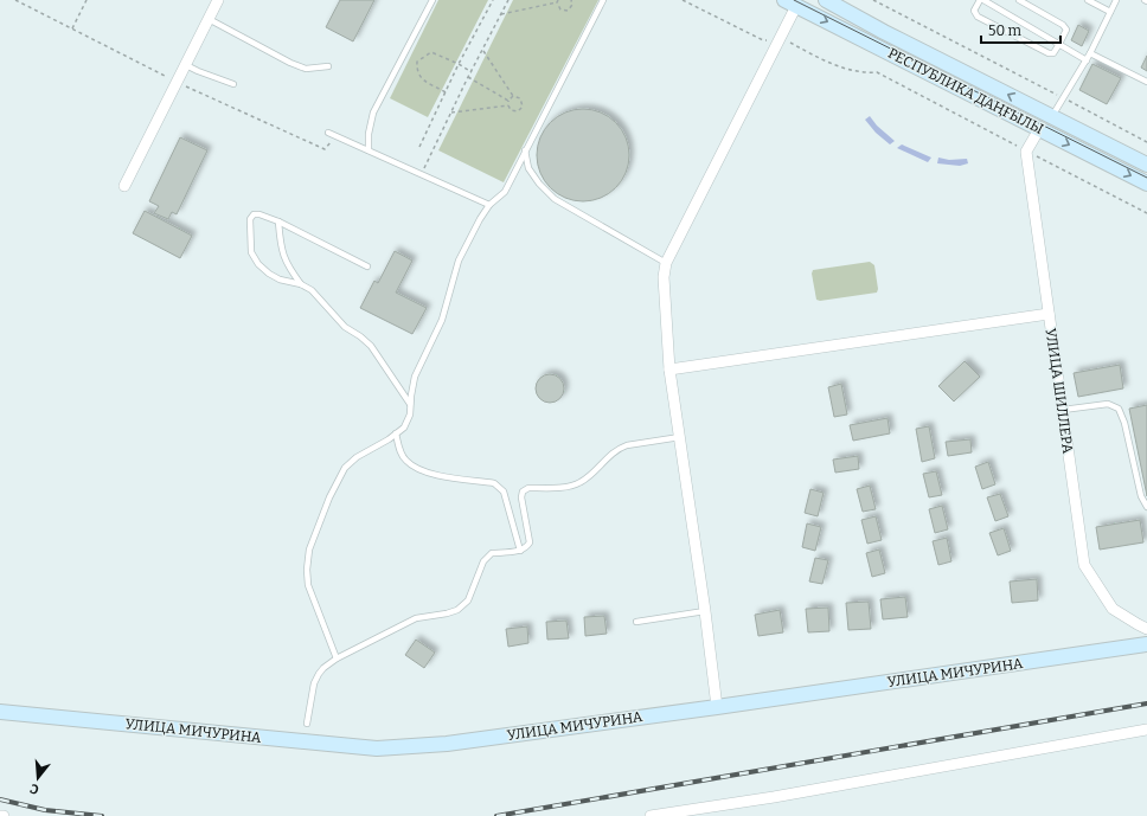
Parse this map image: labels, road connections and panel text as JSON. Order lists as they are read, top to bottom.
{
  "streets": {
    "main road": ["РЕСПУБЛИКА ДАҢҒЫЛЫ", "УЛИЦА МИЧУРИНА"],
    "street": ["УЛИЦА ШИЛЛЕРА"]
  },
  "scale_bar": "50 m",
  "north": "bottom"
}
